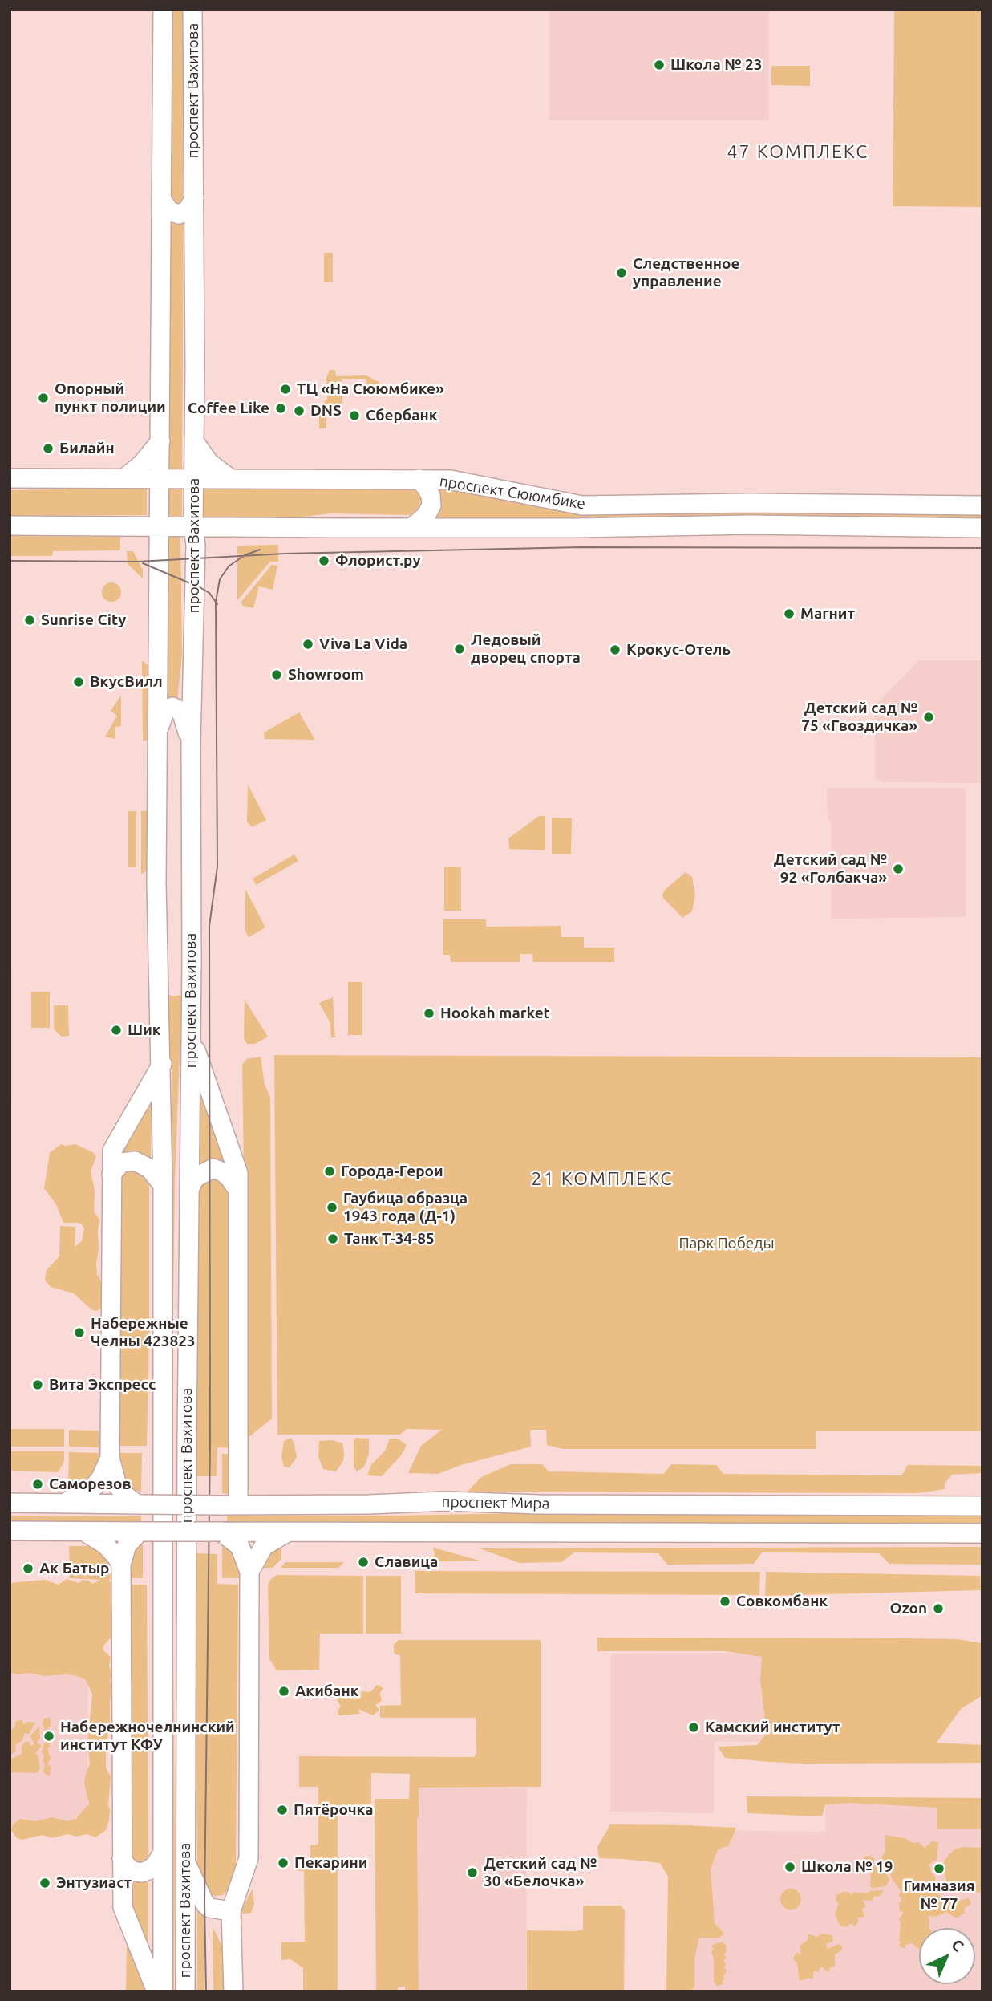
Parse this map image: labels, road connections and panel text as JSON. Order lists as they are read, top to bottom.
{
  "streets": {
    "main road": ["проспект Вахитова", "проспект Сююмбике", "проспект Мира"]
  },
  "crossings": [
    ["проспект Вахитова", "проспект Сююмбике"]
  ],
  "districts": ["47 КОМПЛЕКС", "21 КОМПЛЕКС"],
  "parks": ["Парк Победы"],
  "places": [
    "Школа № 23",
    "Следственное управление",
    "ТЦ «На Сююмбике»",
    "Опорный пункт полиции",
    "Coffee Like",
    "DNS",
    "Сбербанк",
    "Билайн",
    "Флорист.ру",
    "Магнит",
    "Sunrise City",
    "Viva La Vida",
    "Ледовый дворец спорта",
    "Крокус-Отель",
    "Showroom",
    "ВкусВилл",
    "Детский сад № 75 «Гвоздичка»",
    "Детский сад № 92 «Голбакча»",
    "Hookah market",
    "Шик",
    "Города-Герои",
    "Гаубица образца 1943 года (Д-1)",
    "Танк Т-34-85",
    "Набережные Челны 423823",
    "Вита Экспресс",
    "Саморезов",
    "Славица",
    "Ак Батыр",
    "Совкомбанк",
    "Ozon",
    "Акибанк",
    "Камский институт",
    "Набережночелнинский институт КФУ",
    "Пятёрочка",
    "Пекарини",
    "Школа № 19",
    "Гимназия № 77",
    "Детский сад № 30 «Белочка»",
    "Энтузиаст"
  ],
  "north": "top right"
}
